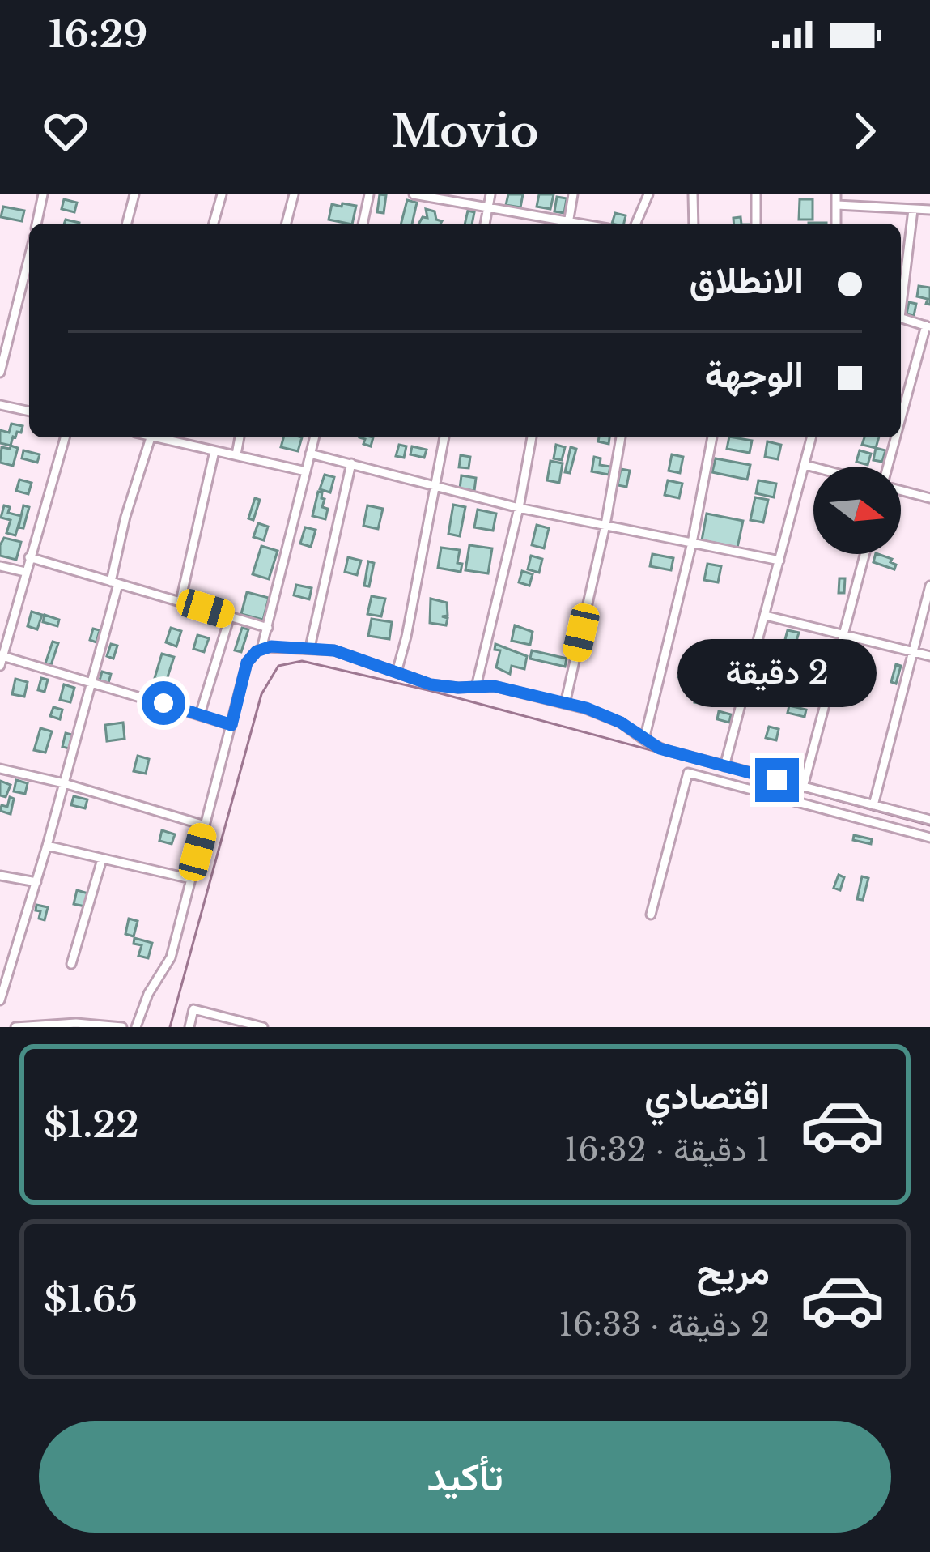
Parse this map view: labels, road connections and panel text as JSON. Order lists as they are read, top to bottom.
{
  "north": "right",
  "page": {
    "status": "16:29",
    "header": "Movio",
    "banner": ["الانطلاق", "الوجهة"],
    "bubble": "2 دقيقة",
    "list": [
      {
        "name": "اقتصادي",
        "note": "1 دقيقة · 16:32",
        "value": "$1.22"
      },
      {
        "name": "مريح",
        "note": "2 دقيقة · 16:33",
        "value": "$1.65"
      }
    ],
    "buttons": "تأكيد"
  }
}
